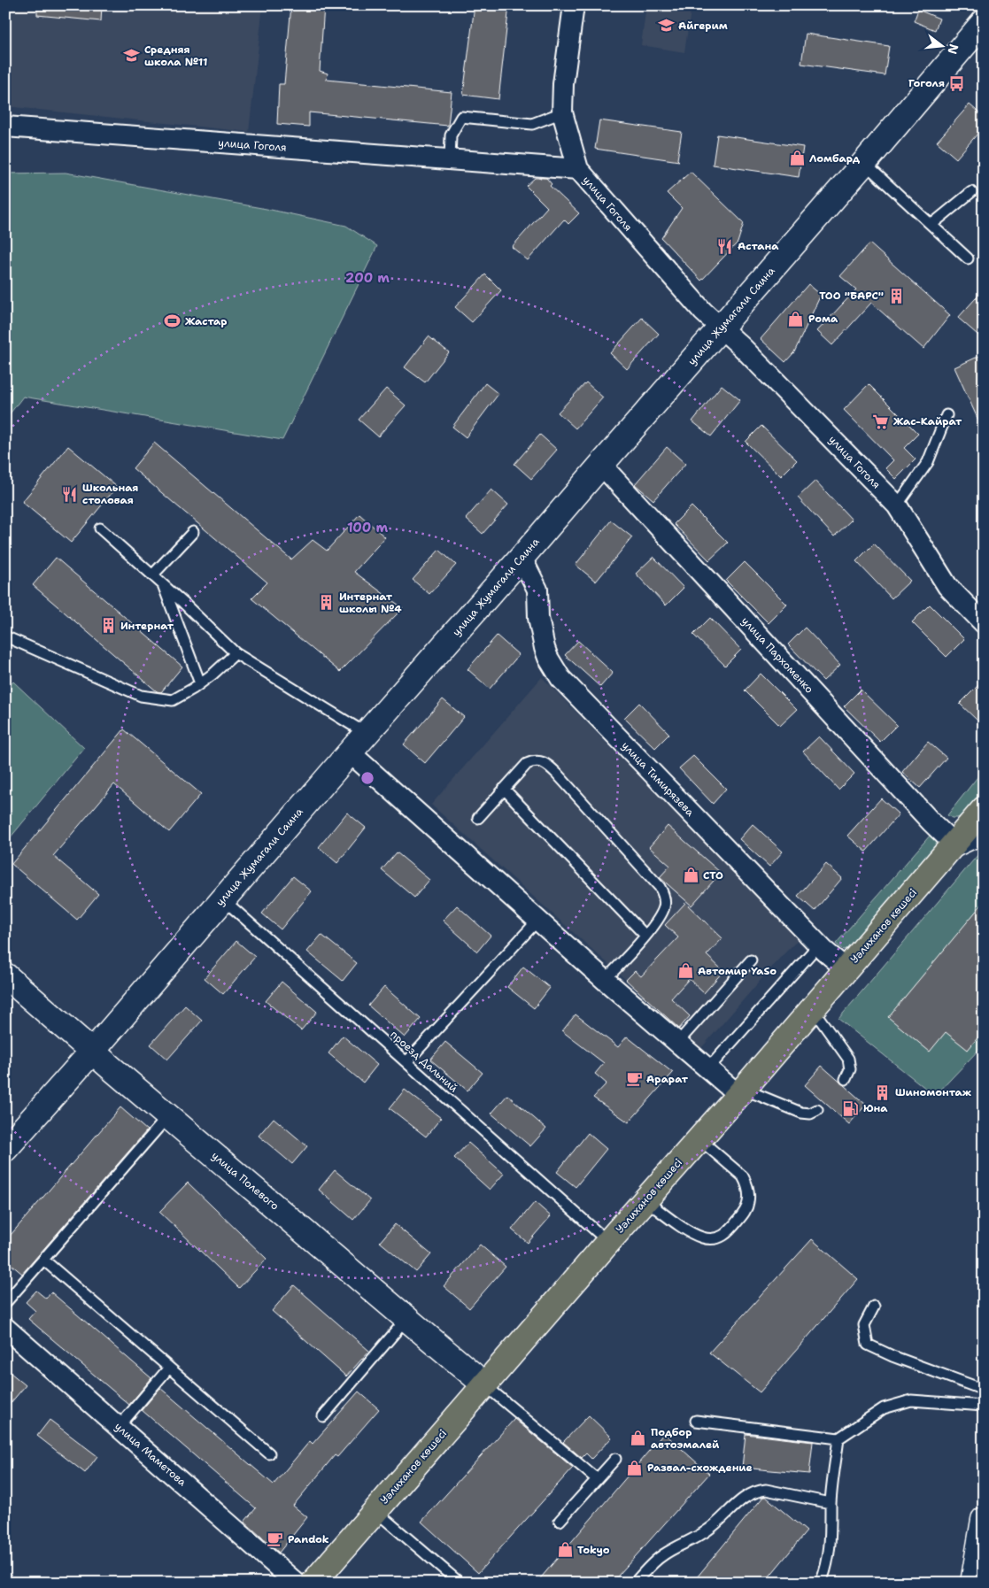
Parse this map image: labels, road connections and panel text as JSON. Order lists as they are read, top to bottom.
{
  "streets": {
    "highway": ["Уәлиханов көшесі"],
    "street": [
      "улица Гоголя",
      "улица Жумагали Саина",
      "улица Пархоменко",
      "улица Тимирязева",
      "улица Полевого",
      "улица Маметова"
    ],
    "lane": ["проезд Дальний"]
  },
  "crossings": [
    ["улица Гоголя", "улица Жумагали Саина"],
    ["улица Жумагали Саина", "улица Пархоменко"],
    ["улица Жумагали Саина", "улица Тимирязева"],
    ["улица Жумагали Саина", "проезд Дальний"],
    ["улица Жумагали Саина", "улица Полевого"],
    ["улица Пархоменко", "Уәлиханов көшесі"],
    ["улица Тимирязева", "Уәлиханов көшесі"],
    ["Уәлиханов көшесі", "проезд Дальний"],
    ["Уәлиханов көшесі", "улица Полевого"]
  ],
  "places": {
    "school or university": ["Айгерим", "Средняя школа №11"],
    "bus stop": ["Гоголя"],
    "shop": [
      "Ломбард",
      "Рома",
      "СТО",
      "Автомир YaSo",
      "Подбор автоэмалей",
      "Развал-схождение",
      "Tokyo"
    ],
    "restaurant": ["Астана", "Школьная столовая"],
    "building": [
      "ТОО \"БАРС\"",
      "Интернат школы №4",
      "Интернат",
      "Шиномонтаж"
    ],
    "sports": ["Жастар"],
    "supermarket": ["Жас-Кайрат"],
    "cafe": ["Арарат", "Pandok"],
    "fuel station": ["Юна"]
  },
  "north": "right",
  "rings": ["200 m", "100 m"]
}
